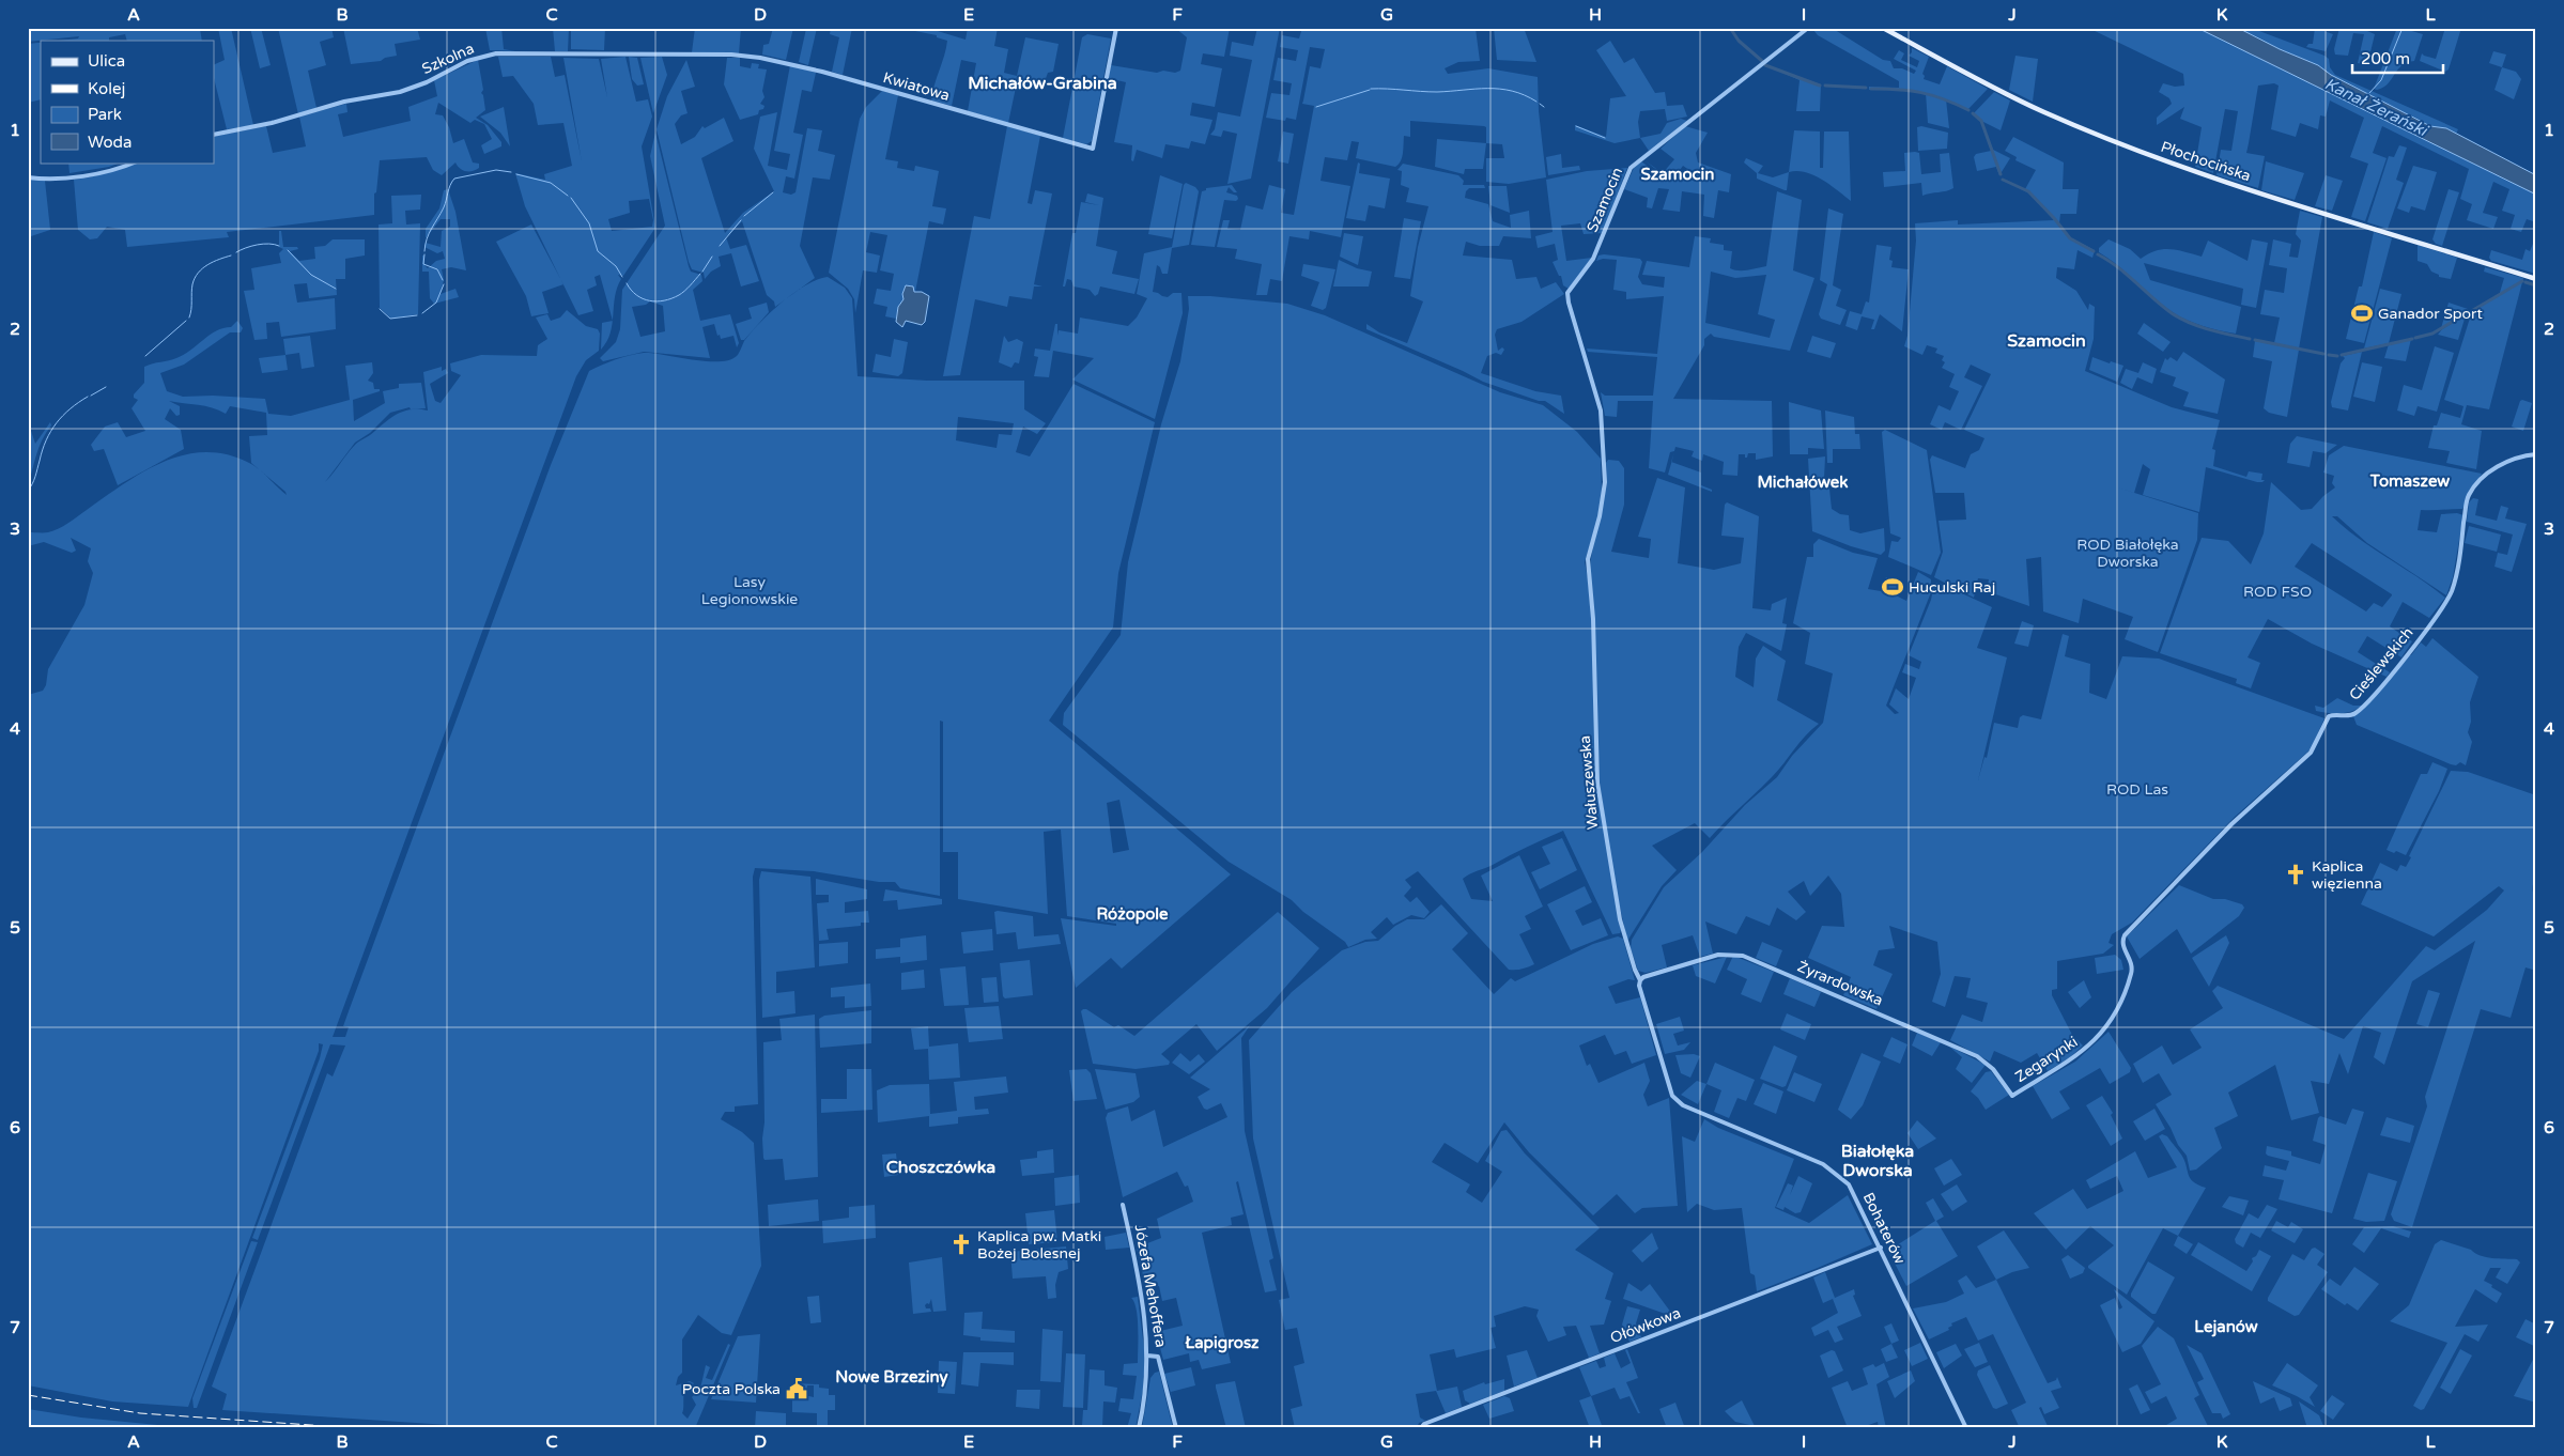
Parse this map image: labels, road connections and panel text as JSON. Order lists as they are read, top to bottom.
{
  "streets": {
    "main road": ["Płochocińska"],
    "street": [
      "Szkolna",
      "Kwiatowa",
      "Szamocin",
      "Cieślewskich",
      "Wałuszewska",
      "Żyrardowska",
      "Zegarynki",
      "Bohaterów",
      "Józefa Mehoffera",
      "Ołówkowa"
    ]
  },
  "crossings": [
    ["Szkolna", "Kwiatowa"],
    ["Szamocin", "Wałuszewska"],
    ["Cieślewskich", "Zegarynki"],
    ["Wałuszewska", "Żyrardowska"],
    ["Wałuszewska", "Bohaterów"],
    ["Żyrardowska", "Zegarynki"],
    ["Bohaterów", "Ołówkowa"]
  ],
  "districts": [
    "Michałów-Grabina",
    "Szamocin",
    "Szamocin",
    "Tomaszew",
    "Michałówek",
    "Różopole",
    "Białołęka Dworska",
    "Choszczówka",
    "Lejanów",
    "Łapigrosz",
    "Nowe Brzeziny"
  ],
  "water": ["Kanał Żerański"],
  "parks": [
    "ROD Białołęka Dworska",
    "Lasy Legionowskie",
    "ROD FSO",
    "ROD Las"
  ],
  "places": {
    "sports": ["Ganador Sport", "Huculski Raj"],
    "church": ["Kaplica więzienna", "Kaplica pw. Matki Bożej Bolesnej"],
    "public building": ["Poczta Polska"]
  },
  "legend": [
    "Ulica",
    "Kolej",
    "Park",
    "Woda"
  ],
  "scale_bar": "200 m",
  "grid": {
    "columns": [
      "A",
      "B",
      "C",
      "D",
      "E",
      "F",
      "G",
      "H",
      "I",
      "J",
      "K",
      "L"
    ],
    "rows": [
      "1",
      "2",
      "3",
      "4",
      "5",
      "6",
      "7"
    ]
  }
}
